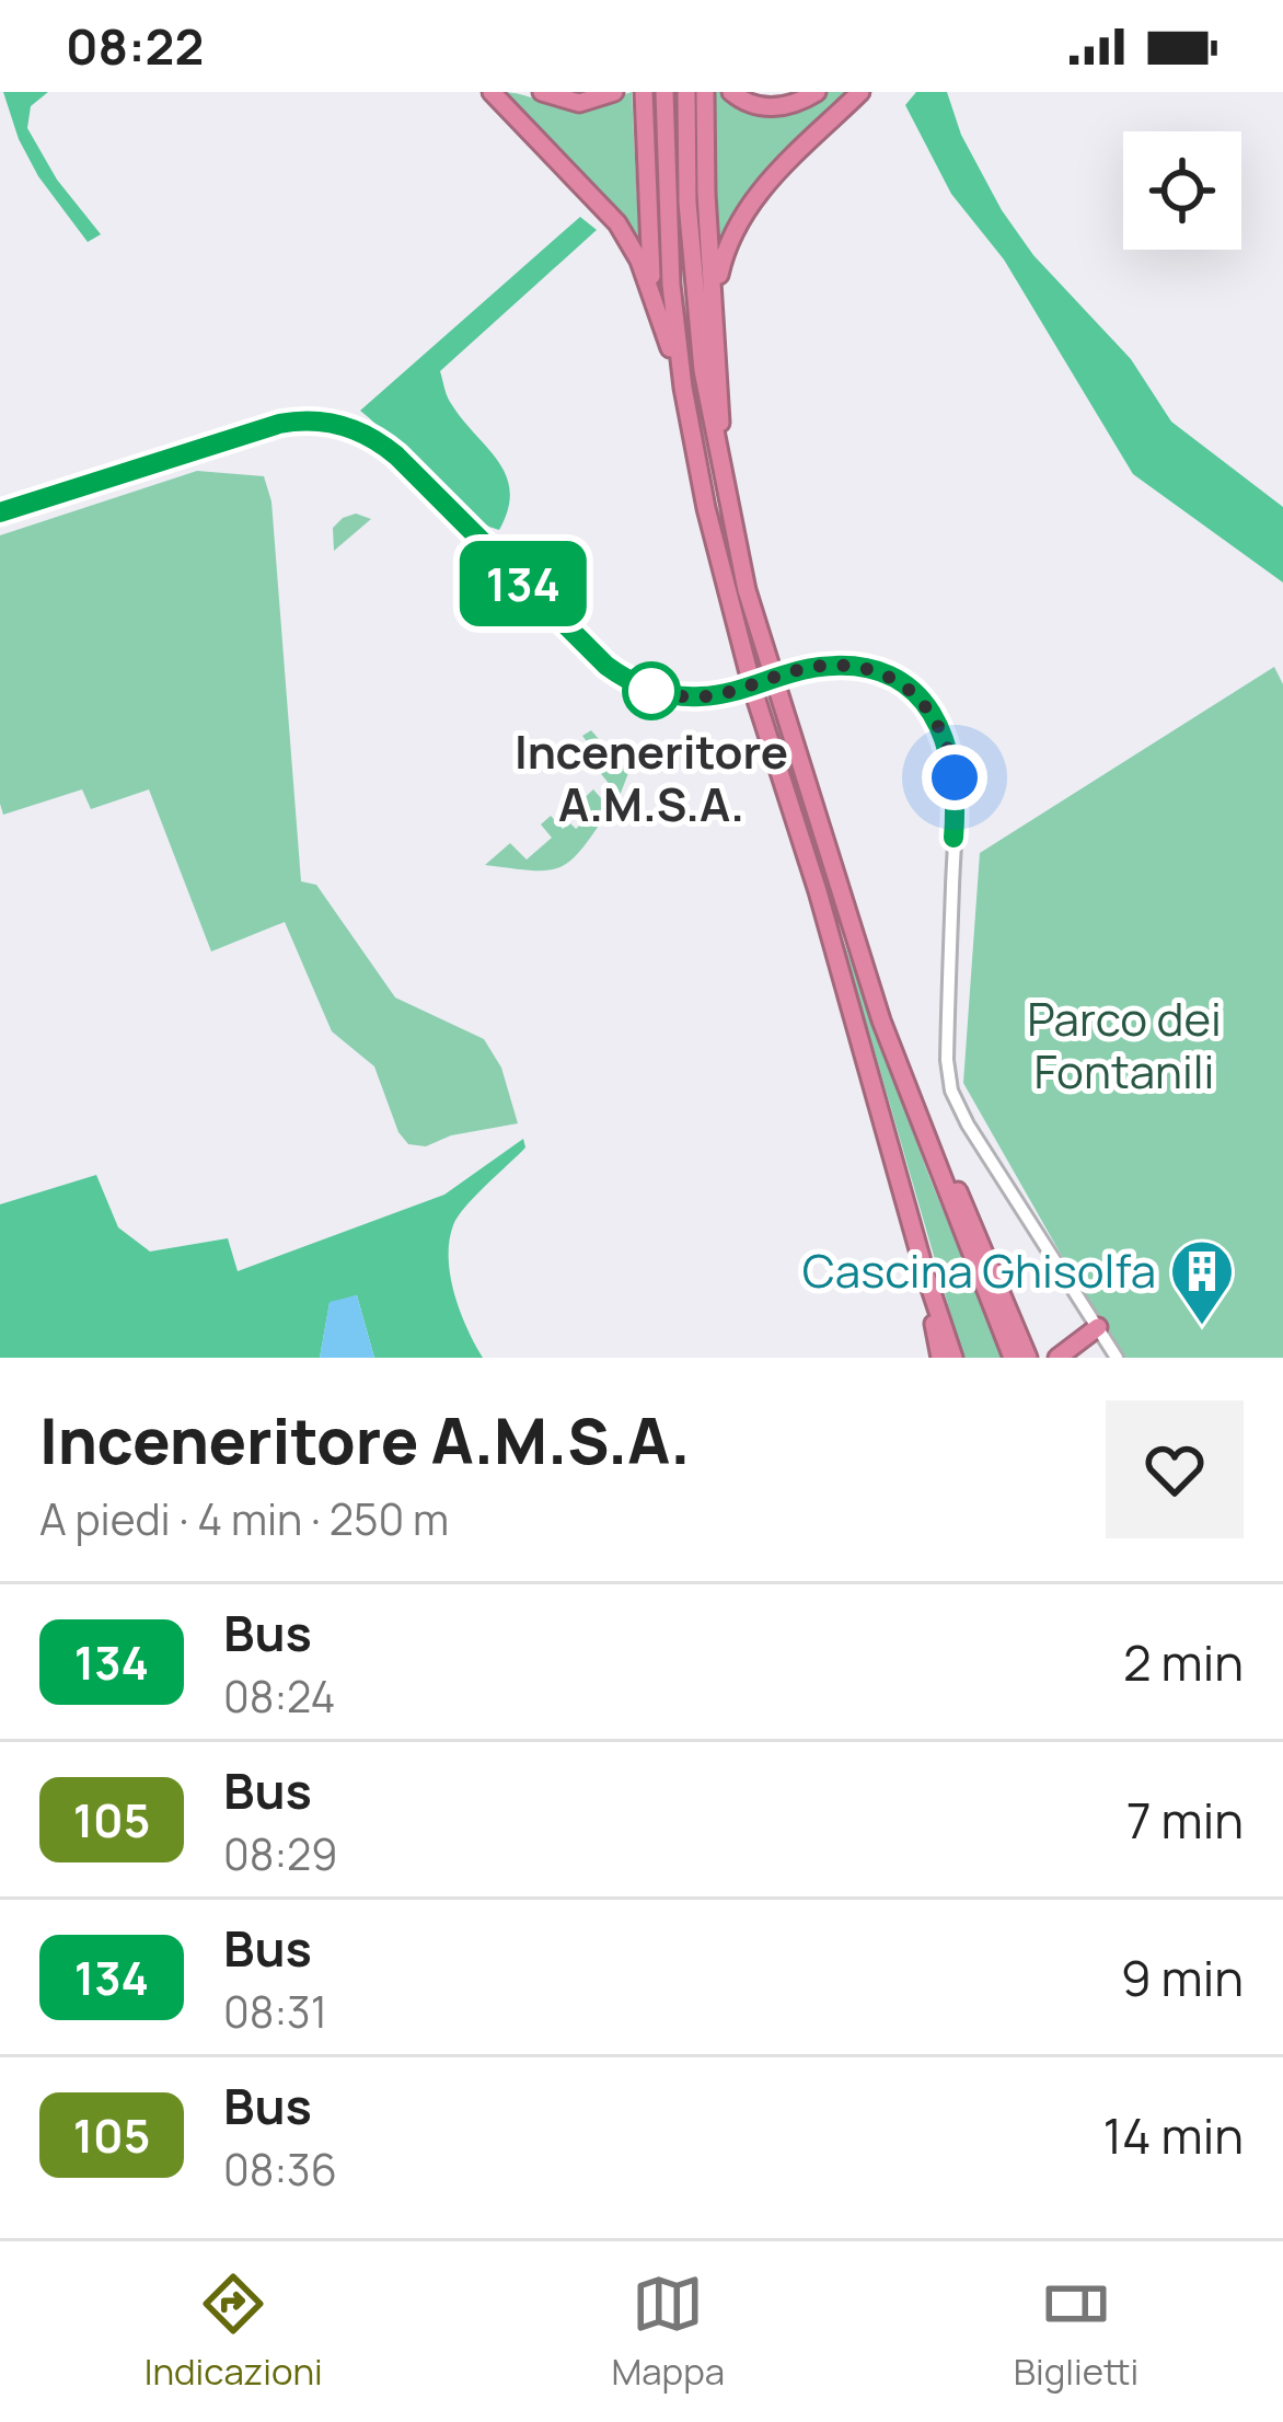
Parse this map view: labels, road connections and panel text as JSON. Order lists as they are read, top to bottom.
{
  "parks": ["Parco dei Fontanili"],
  "places": {
    "other": ["Inceneritore A.M.S.A."],
    "building": ["Cascina Ghisolfa"]
  },
  "lines": ["bus line 134"],
  "page": {
    "status": "08:22",
    "on_map": "134",
    "heading": ["Inceneritore A.M.S.A.", "A piedi · 4 min · 250 m"],
    "list": [
      {
        "mark": "134",
        "name": "Bus",
        "note": "08:24",
        "value": "2 min"
      },
      {
        "mark": "105",
        "name": "Bus",
        "note": "08:29",
        "value": "7 min"
      },
      {
        "mark": "134",
        "name": "Bus",
        "note": "08:31",
        "value": "9 min"
      },
      {
        "mark": "105",
        "name": "Bus",
        "note": "08:36",
        "value": "14 min"
      }
    ],
    "tabs": ["Indicazioni", "Mappa", "Biglietti"]
  }
}
